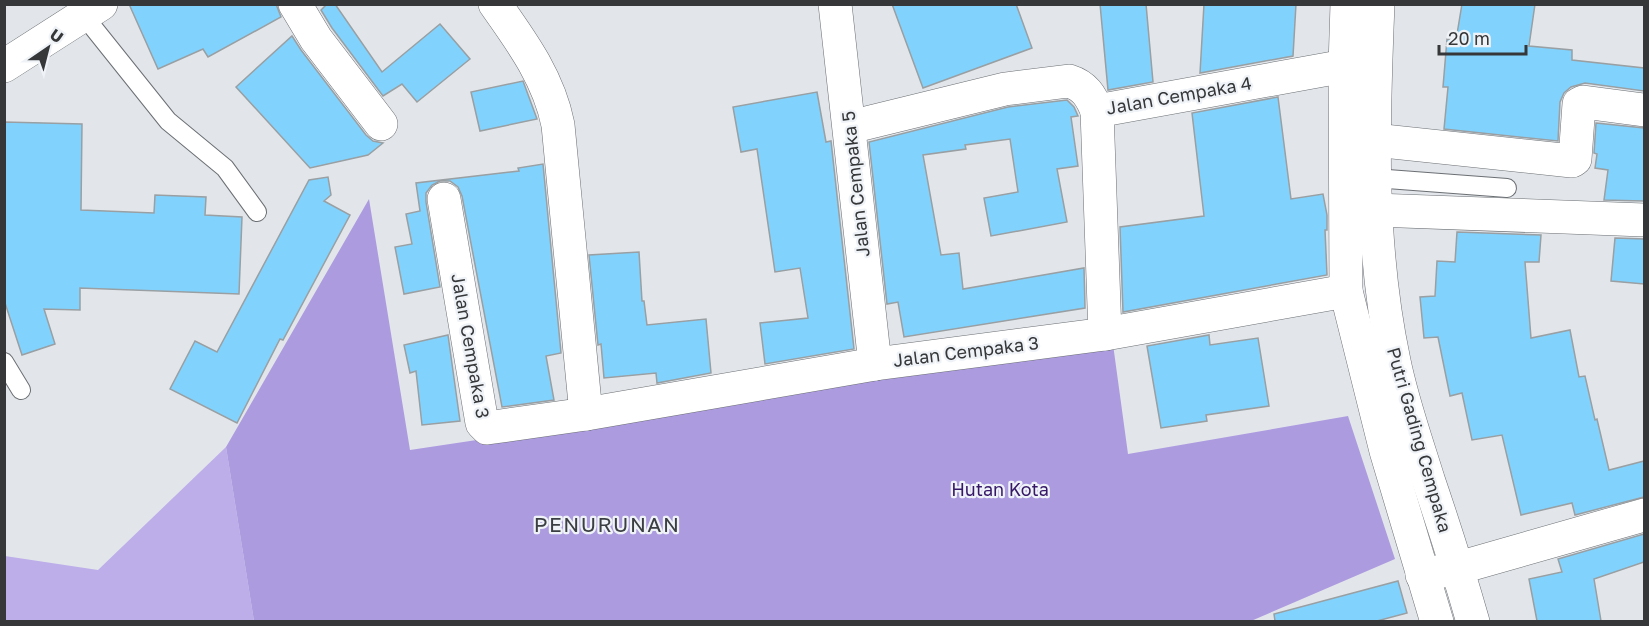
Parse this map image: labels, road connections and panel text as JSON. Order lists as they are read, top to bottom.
{
  "streets": {
    "street": [
      "Jalan Cempaka 4",
      "Jalan Cempaka 5",
      "Jalan Cempaka 3",
      "Putri Gading Cempaka"
    ]
  },
  "crossings": [
    ["Jalan Cempaka 4", "Jalan Cempaka 3"],
    ["Jalan Cempaka 4", "Putri Gading Cempaka"],
    ["Jalan Cempaka 5", "Jalan Cempaka 3"],
    ["Jalan Cempaka 3", "Putri Gading Cempaka"]
  ],
  "districts": ["PENURUNAN"],
  "parks": ["Hutan Kota"],
  "scale_bar": "20 m",
  "north": "top right"
}
